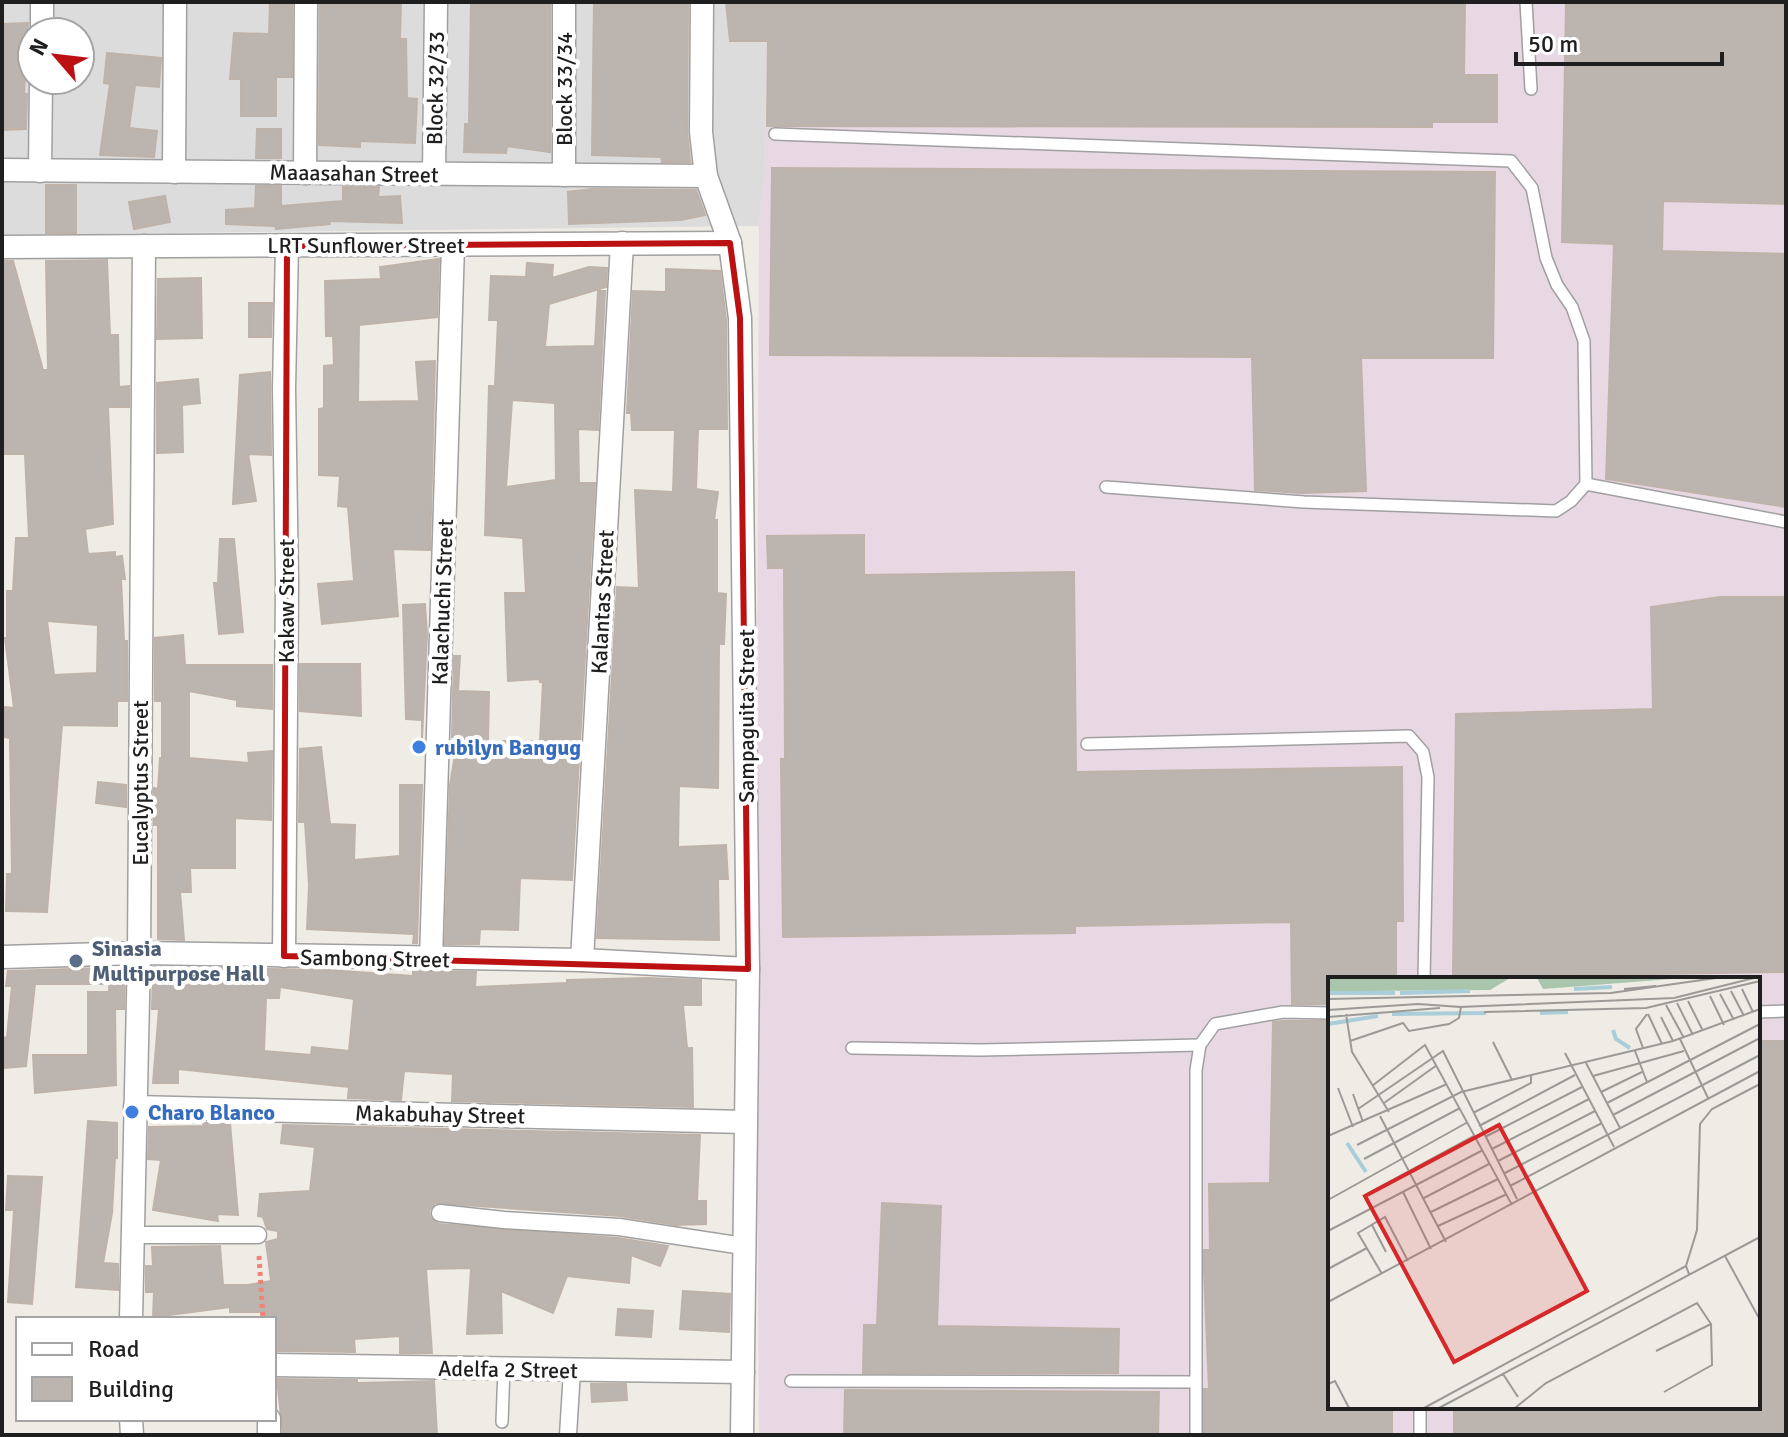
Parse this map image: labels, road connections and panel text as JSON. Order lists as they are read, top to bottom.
{
  "streets": {
    "street": [
      "Block 32/33",
      "Block 33/34",
      "Maaasahan Street",
      "LRT Sunflower Street",
      "Kakaw Street",
      "Kalachuchi Street",
      "Kalantas Street",
      "Sampaguita Street",
      "Eucalyptus Street",
      "Sambong Street",
      "Makabuhay Street",
      "Adelfa 2 Street"
    ]
  },
  "crossings": [
    ["Block 32/33", "Maaasahan Street"],
    ["Block 33/34", "Maaasahan Street"],
    ["Maaasahan Street", "Sampaguita Street"],
    ["LRT Sunflower Street", "Kakaw Street"],
    ["LRT Sunflower Street", "Kalachuchi Street"],
    ["LRT Sunflower Street", "Kalantas Street"],
    ["LRT Sunflower Street", "Sampaguita Street"],
    ["LRT Sunflower Street", "Eucalyptus Street"],
    ["Kakaw Street", "Sambong Street"],
    ["Kalachuchi Street", "Sambong Street"],
    ["Kalantas Street", "Sambong Street"],
    ["Sampaguita Street", "Sambong Street"],
    ["Sampaguita Street", "Makabuhay Street"],
    ["Sampaguita Street", "Adelfa 2 Street"],
    ["Eucalyptus Street", "Sambong Street"],
    ["Eucalyptus Street", "Makabuhay Street"]
  ],
  "places": ["rubilyn Bangug", "Sinasia Multipurpose Hall", "Charo Blanco"],
  "legend": ["Road", "Building"],
  "scale_bar": "50 m",
  "north": "top left"
}
